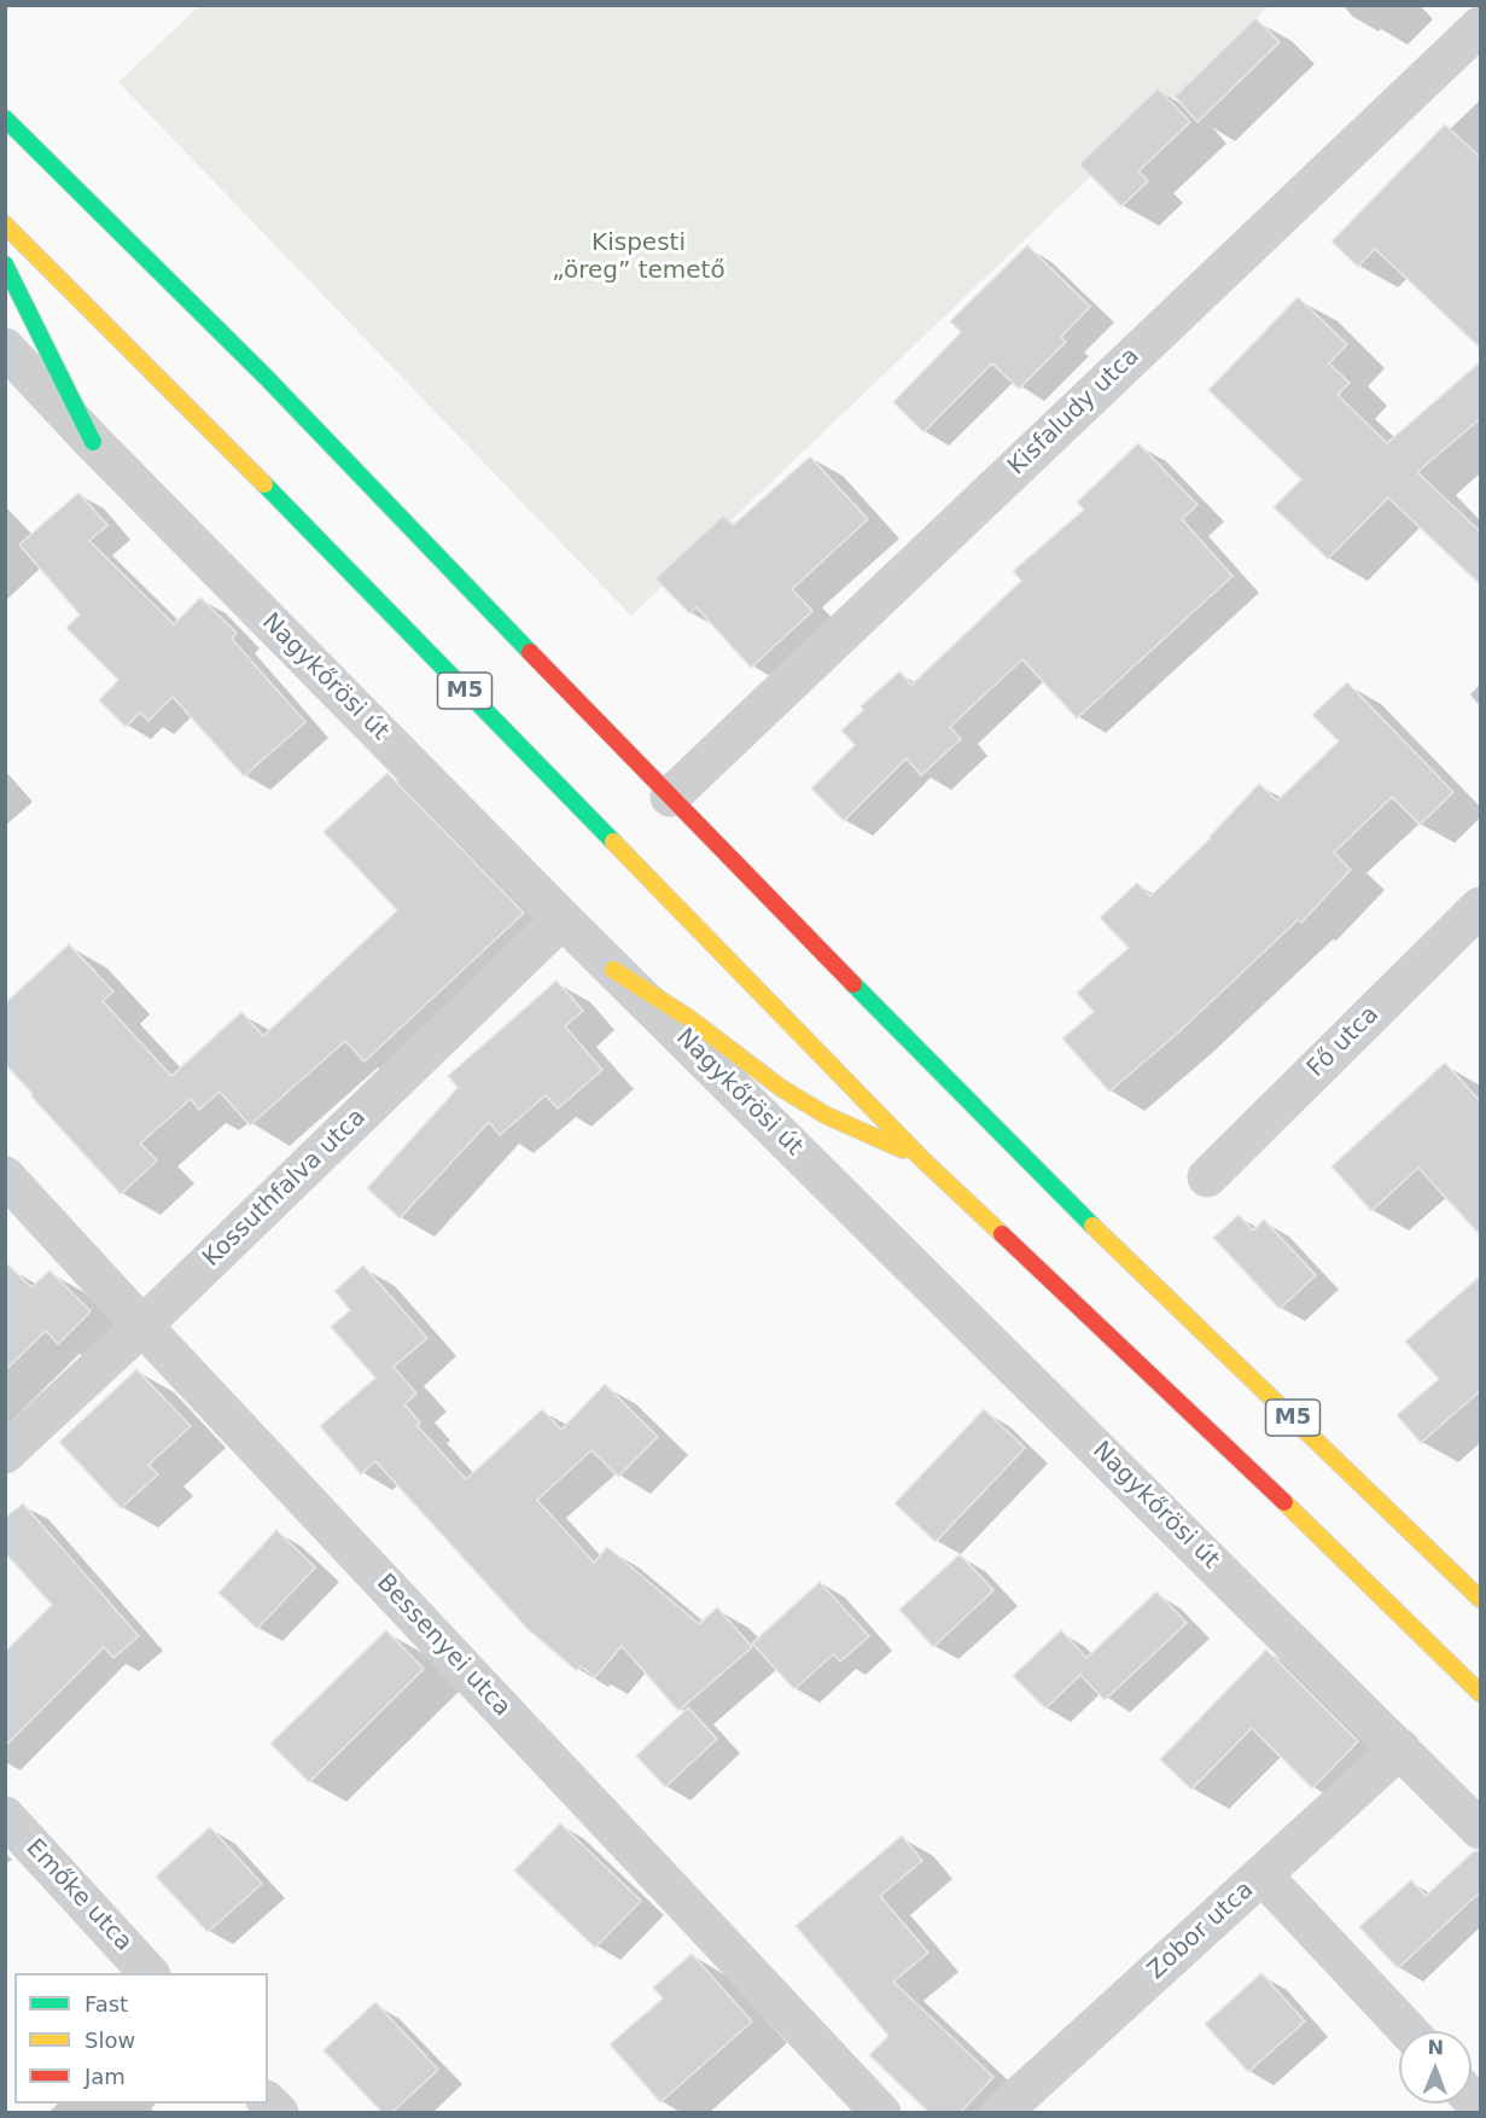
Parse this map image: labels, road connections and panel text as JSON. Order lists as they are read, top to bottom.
{
  "streets": {
    "main road": ["M5"],
    "street": [
      "Kisfaludy utca",
      "Nagykőrösi út",
      "Fő utca",
      "Kossuthfalva utca",
      "Bessenyei utca",
      "Emőke utca",
      "Zobor utca"
    ]
  },
  "crossings": [
    ["Kisfaludy utca", "M5"],
    ["Nagykőrösi út", "Kossuthfalva utca"],
    ["Nagykőrösi út", "Zobor utca"],
    ["Kossuthfalva utca", "Bessenyei utca"]
  ],
  "parks": ["Kispesti „öreg” temető"],
  "legend": ["Fast", "Slow", "Jam"],
  "north": "top"
}
